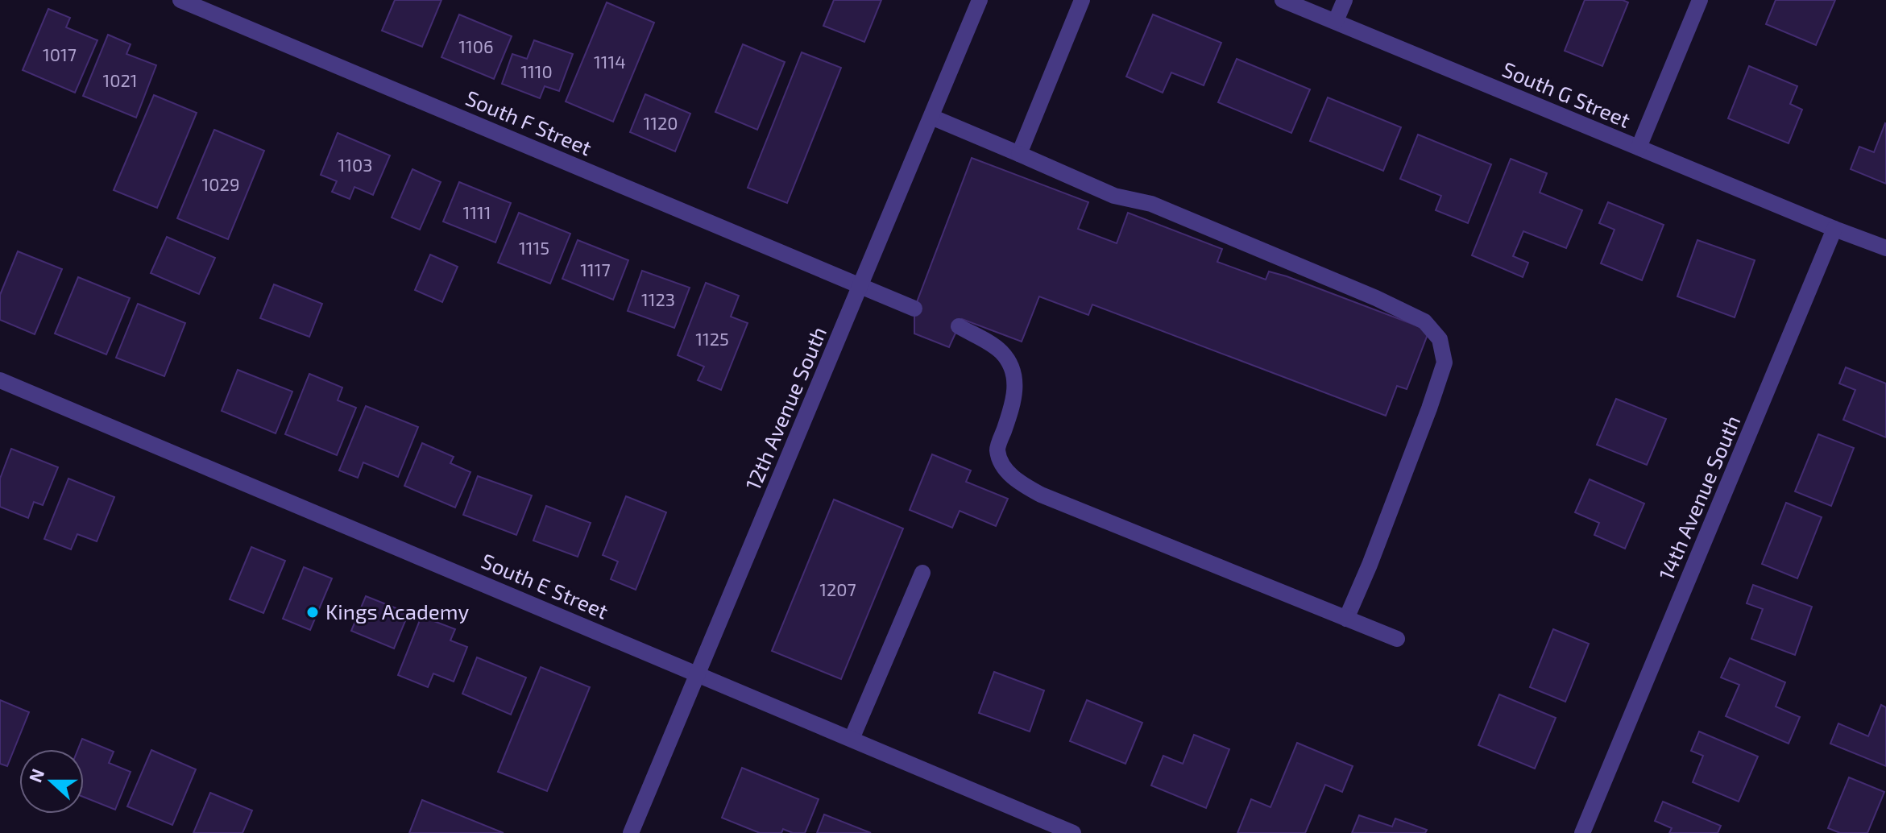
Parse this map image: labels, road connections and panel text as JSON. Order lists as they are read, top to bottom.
{
  "streets": {
    "street": [
      "South G Street",
      "South F Street",
      "12th Avenue South",
      "14th Avenue South",
      "South E Street"
    ]
  },
  "crossings": [
    ["South G Street", "14th Avenue South"],
    ["South F Street", "12th Avenue South"],
    ["12th Avenue South", "South E Street"]
  ],
  "places": ["Kings Academy"],
  "house_numbers": [
    "1106",
    "1017",
    "1114",
    "1110",
    "1021",
    "1120",
    "1103",
    "1029",
    "1111",
    "1115",
    "1117",
    "1123",
    "1125",
    "1207"
  ],
  "north": "left"
}
